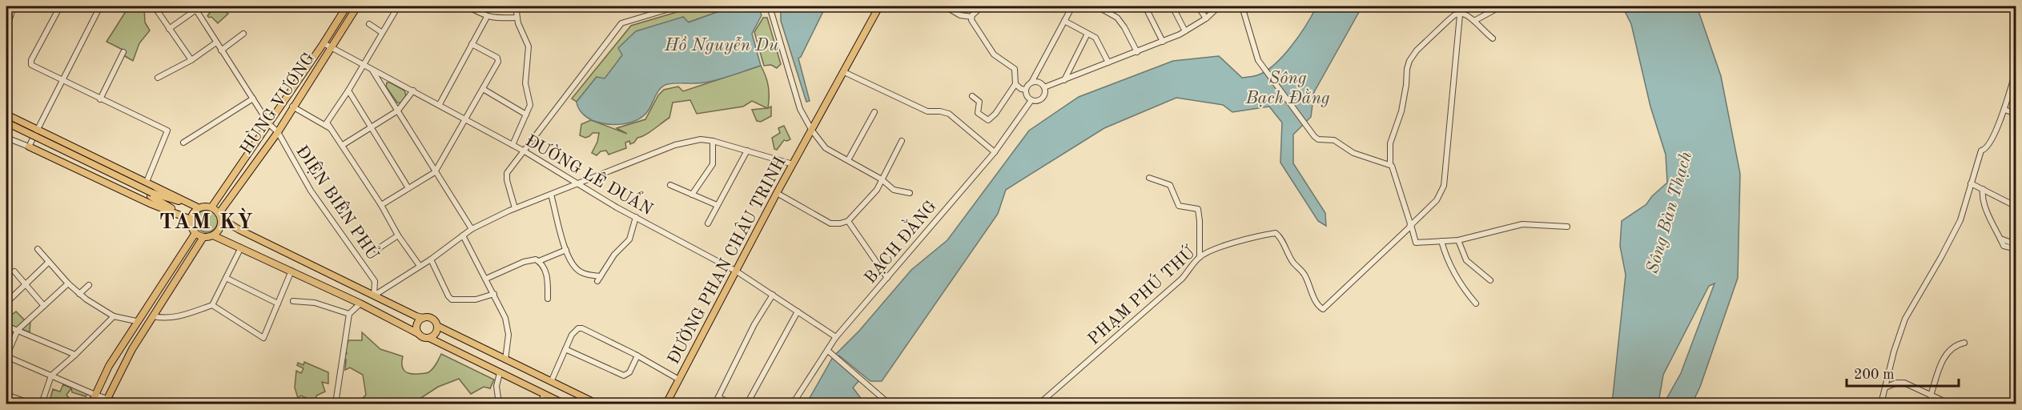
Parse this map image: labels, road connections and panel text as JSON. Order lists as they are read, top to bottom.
{
  "streets": {
    "main road": ["HÙNG VƯƠNG", "ĐƯỜNG PHAN CHÂU TRINH"],
    "street": [
      "ĐƯỜNG LÊ DUẨN",
      "ĐIỆN BIÊN PHỦ",
      "BẠCH ĐẰNG",
      "PHẠM PHÚ THỨ"
    ]
  },
  "crossings": [
    ["HÙNG VƯƠNG", "ĐƯỜNG LÊ DUẨN"],
    ["HÙNG VƯƠNG", "ĐIỆN BIÊN PHỦ"],
    ["ĐƯỜNG LÊ DUẨN", "BẠCH ĐẰNG"],
    ["ĐƯỜNG LÊ DUẨN", "ĐƯỜNG PHAN CHÂU TRINH"]
  ],
  "districts": ["TAM KỲ"],
  "water": ["Hồ Nguyễn Du", "Sông Bạch Đằng", "Sông Bàn Thạch"],
  "scale_bar": "200 m"
}
